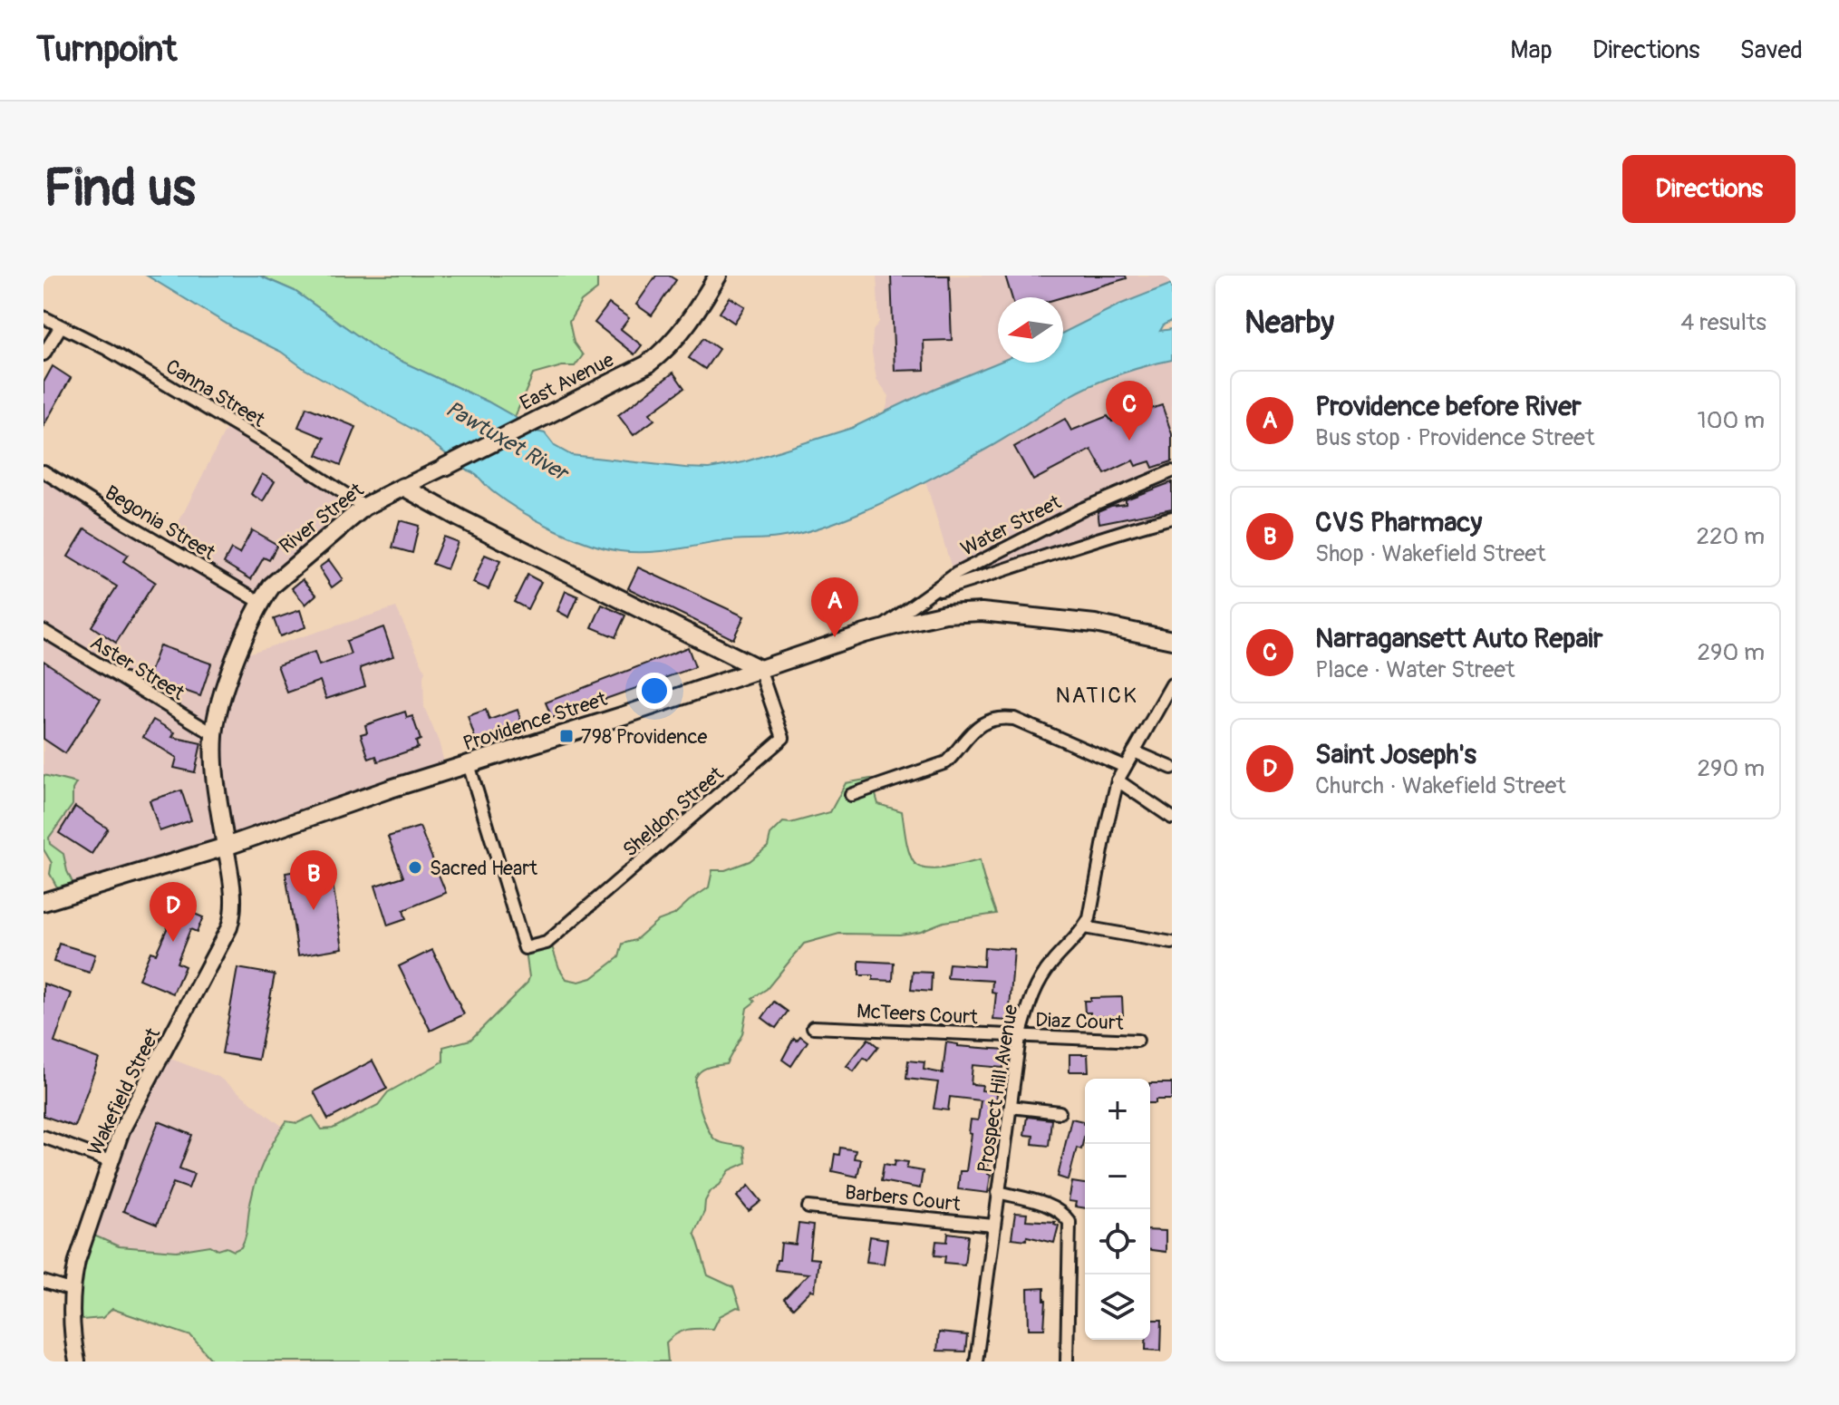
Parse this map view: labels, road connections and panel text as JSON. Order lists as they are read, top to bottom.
{
  "streets": {
    "main road": ["East Avenue", "River Street", "Providence Street"],
    "street": [
      "Canna Street",
      "Begonia Street",
      "Water Street",
      "Aster Street",
      "Sheldon Street",
      "McTeers Court",
      "Diaz Court",
      "Prospect Hill Avenue",
      "Wakefield Street",
      "Barbers Court"
    ]
  },
  "crossings": [
    ["East Avenue", "River Street"],
    ["Canna Street", "River Street"],
    ["River Street", "Begonia Street"],
    ["River Street", "Aster Street"],
    ["River Street", "Providence Street"],
    ["River Street", "Wakefield Street"],
    ["Water Street", "Providence Street"],
    ["Providence Street", "Sheldon Street"],
    ["Providence Street", "Wakefield Street"],
    ["McTeers Court", "Diaz Court"],
    ["McTeers Court", "Prospect Hill Avenue"],
    ["Diaz Court", "Prospect Hill Avenue"],
    ["Prospect Hill Avenue", "Barbers Court"]
  ],
  "districts": ["NATICK"],
  "water": ["Pawtuxet River"],
  "places": {
    "transit": ["798 Providence"],
    "other": ["Sacred Heart"]
  },
  "north": "left",
  "page": {
    "header": "Turnpoint",
    "nav": ["Map", "Directions", "Saved"],
    "buttons": "Directions",
    "title": "Find us",
    "heading": ["Nearby", "4 results"],
    "list": [
      {
        "mark": "A",
        "name": "Providence before River",
        "note": "Bus stop · Providence Street",
        "value": "100 m"
      },
      {
        "mark": "B",
        "name": "CVS Pharmacy",
        "note": "Shop · Wakefield Street",
        "value": "220 m"
      },
      {
        "mark": "C",
        "name": "Narragansett Auto Repair",
        "note": "Place · Water Street",
        "value": "290 m"
      },
      {
        "mark": "D",
        "name": "Saint Joseph's",
        "note": "Church · Wakefield Street",
        "value": "290 m"
      }
    ],
    "pins": [
      "C",
      "A",
      "B",
      "D"
    ],
    "map_buttons": ["+", "−"]
  }
}
